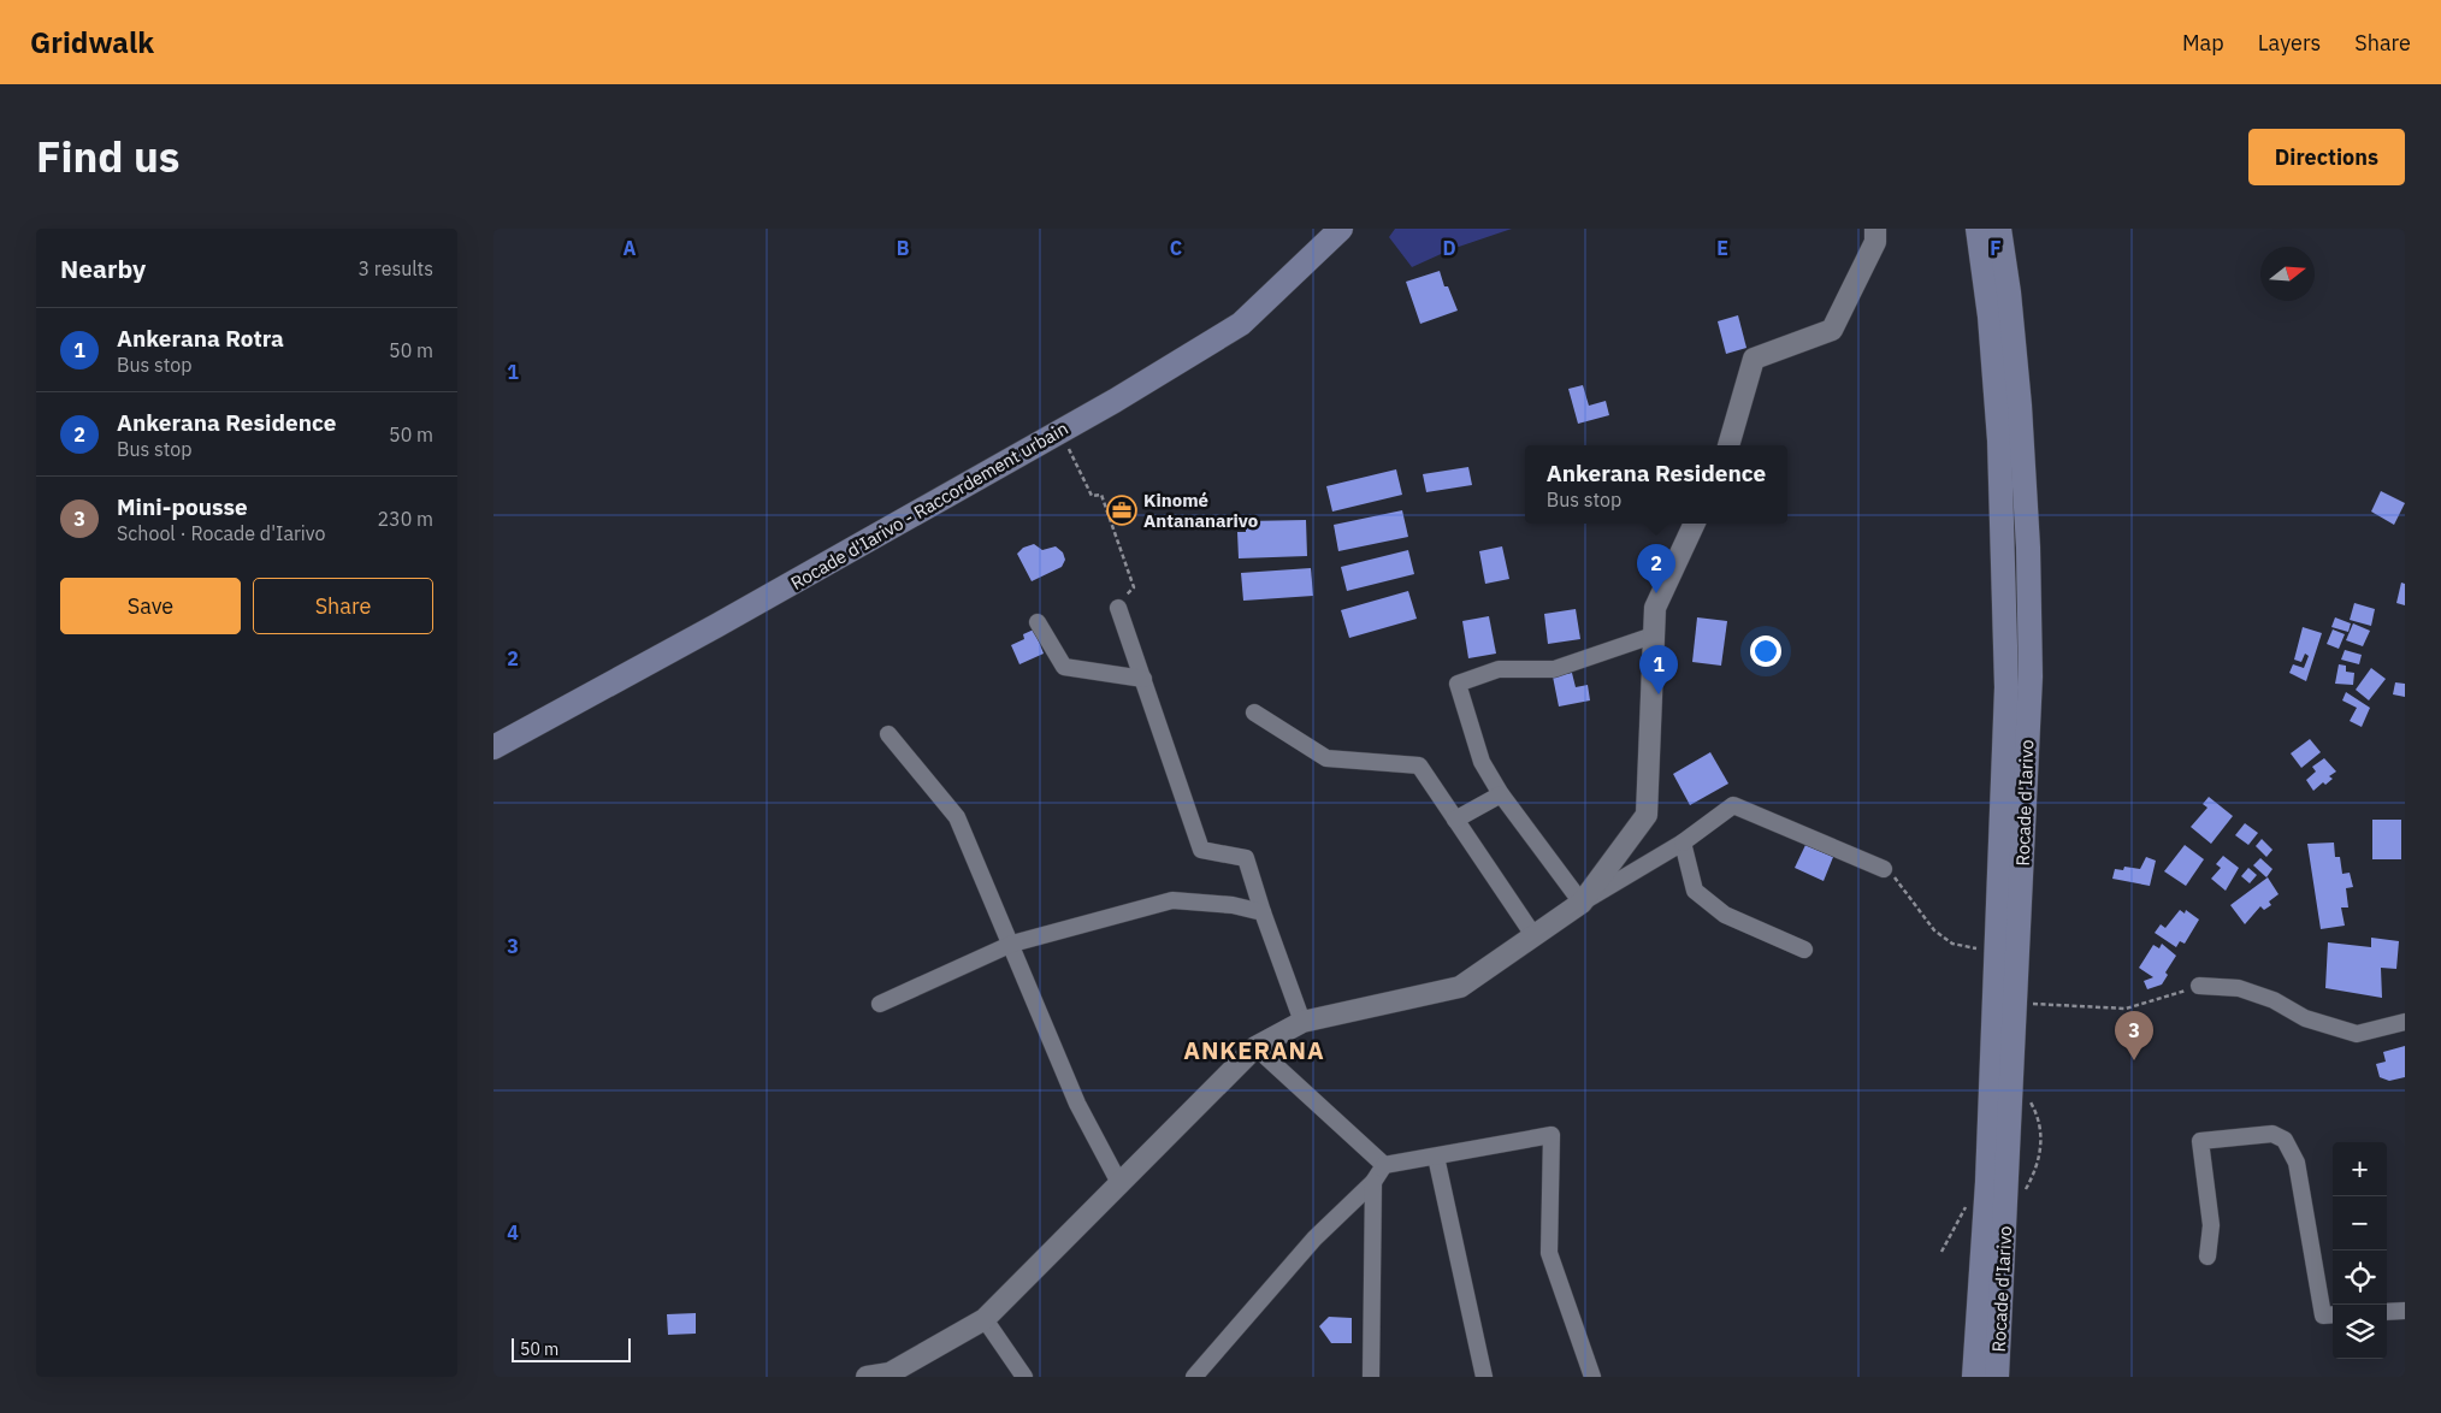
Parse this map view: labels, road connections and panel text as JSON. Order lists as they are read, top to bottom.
{
  "streets": {
    "main road": ["Rocade d'Iarivo - Raccordement urbain", "Rocade d'Iarivo"]
  },
  "districts": ["ANKERANA"],
  "places": {
    "office": ["Kinomé Antananarivo"]
  },
  "scale_bar": "50 m",
  "north": "right",
  "page": {
    "header": "Gridwalk",
    "nav": ["Map", "Layers", "Share"],
    "title": "Find us",
    "buttons": [
      "Directions",
      ["Save", "Share"]
    ],
    "heading": ["Nearby", "3 results"],
    "list": [
      {
        "mark": "1",
        "name": "Ankerana Rotra",
        "note": "Bus stop",
        "value": "50 m"
      },
      {
        "mark": "2",
        "name": "Ankerana Residence",
        "note": "Bus stop",
        "value": "50 m"
      },
      {
        "mark": "3",
        "name": "Mini-pousse",
        "note": "School · Rocade d'Iarivo",
        "value": "230 m"
      }
    ],
    "popup": ["Ankerana Residence", "Bus stop"],
    "pins": ["2", "1", "3"],
    "map_buttons": ["+", "−"],
    "scale": "50 m"
  },
  "grid": {
    "columns": [
      "A",
      "B",
      "C",
      "D",
      "E",
      "F"
    ],
    "rows": [
      "1",
      "2",
      "3",
      "4"
    ]
  }
}
